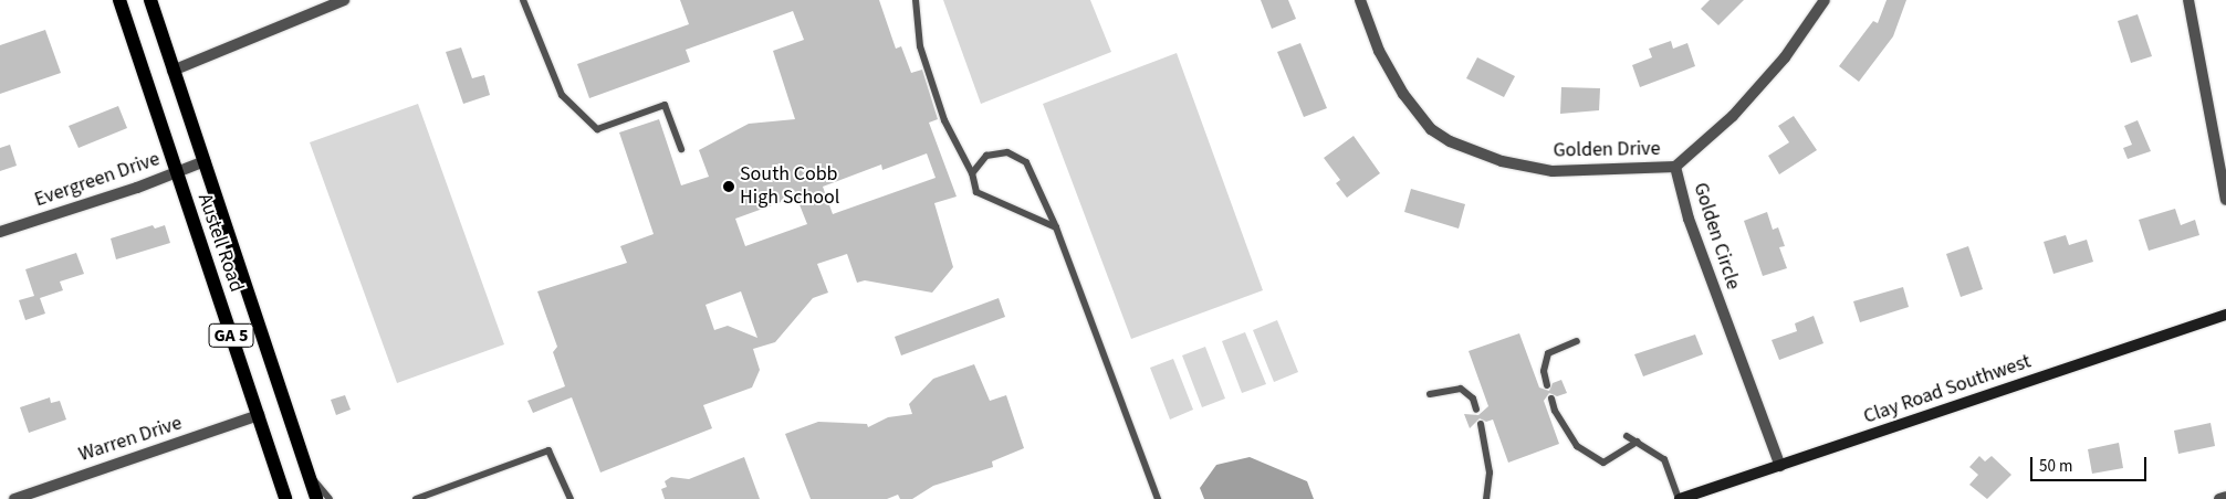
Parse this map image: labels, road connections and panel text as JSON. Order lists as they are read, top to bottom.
{
  "streets": {
    "main road": ["Austell Road", "GA 5"],
    "street": [
      "Golden Drive",
      "Evergreen Drive",
      "Golden Circle",
      "Clay Road Southwest",
      "Warren Drive"
    ]
  },
  "crossings": [
    ["Golden Drive", "Golden Circle"],
    ["Evergreen Drive", "Austell Road"],
    ["Golden Circle", "Clay Road Southwest"],
    ["Austell Road", "Warren Drive"]
  ],
  "places": ["South Cobb High School"],
  "scale_bar": "50 m"
}
